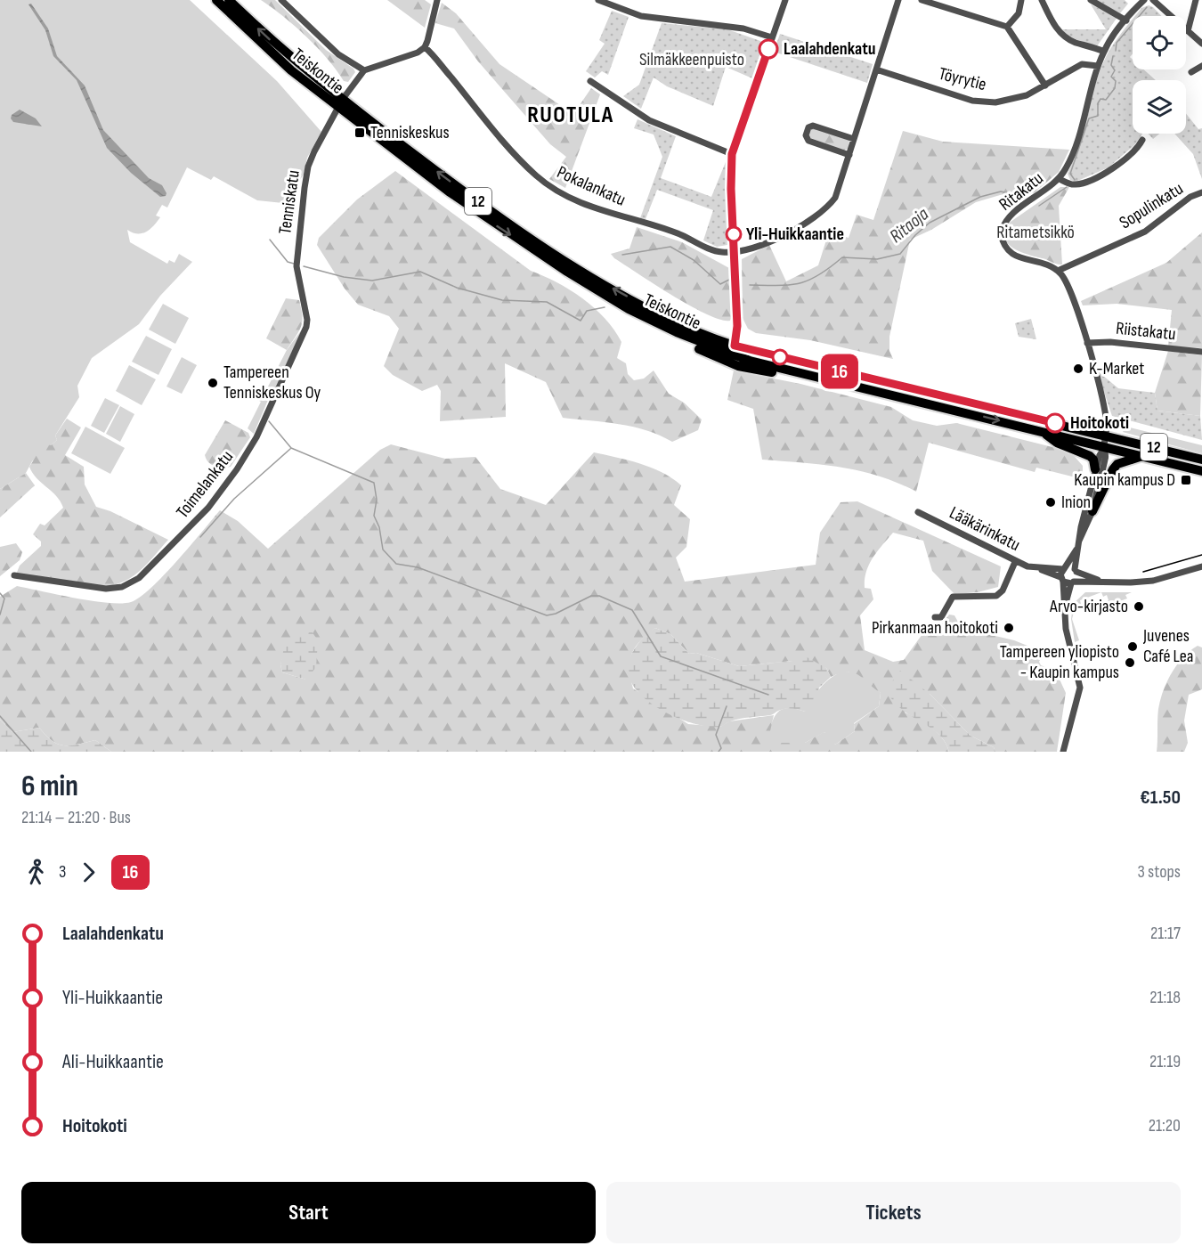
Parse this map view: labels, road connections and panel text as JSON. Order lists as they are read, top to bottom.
{
  "streets": {
    "highway": ["Teiskontie", "12"],
    "street": [
      "Töyrytie",
      "Pokalankatu",
      "Ritakatu",
      "Tenniskatu",
      "Sopulinkatu",
      "Riistakatu",
      "Toimelankatu",
      "Lääkärinkatu"
    ]
  },
  "crossings": [
    ["Teiskontie", "12"],
    ["Teiskontie", "Tenniskatu"],
    ["Töyrytie", "Ritakatu"],
    ["Ritakatu", "Sopulinkatu"],
    ["Tenniskatu", "Toimelankatu"]
  ],
  "districts": ["RUOTULA"],
  "water": ["Ritaoja"],
  "parks": ["Silmäkkeenpuisto", "Ritametsikkö"],
  "places": {
    "other": [
      "Laalahdenkatu",
      "Yli-Huikkaantie",
      "K-Market",
      "Tampereen Tenniskeskus Oy",
      "Hoitokoti",
      "Inion",
      "Arvo-kirjasto",
      "Pirkanmaan hoitokoti",
      "Juvenes Café Lea",
      "Tampereen yliopisto - Kaupin kampus"
    ],
    "transit": ["Tenniskeskus", "Kaupin kampus D"]
  },
  "lines": ["bus line 16"],
  "page": {
    "on_map": "16",
    "heading": ["6 min", "21:14 – 21:20 · Bus", "€1.50"],
    "legs": ["3", "16", "3 stops"],
    "list": [
      {
        "name": "Laalahdenkatu",
        "value": "21:17"
      },
      {
        "name": "Yli-Huikkaantie",
        "value": "21:18"
      },
      {
        "name": "Ali-Huikkaantie",
        "value": "21:19"
      },
      {
        "name": "Hoitokoti",
        "value": "21:20"
      }
    ],
    "buttons": ["Start", "Tickets"]
  }
}
